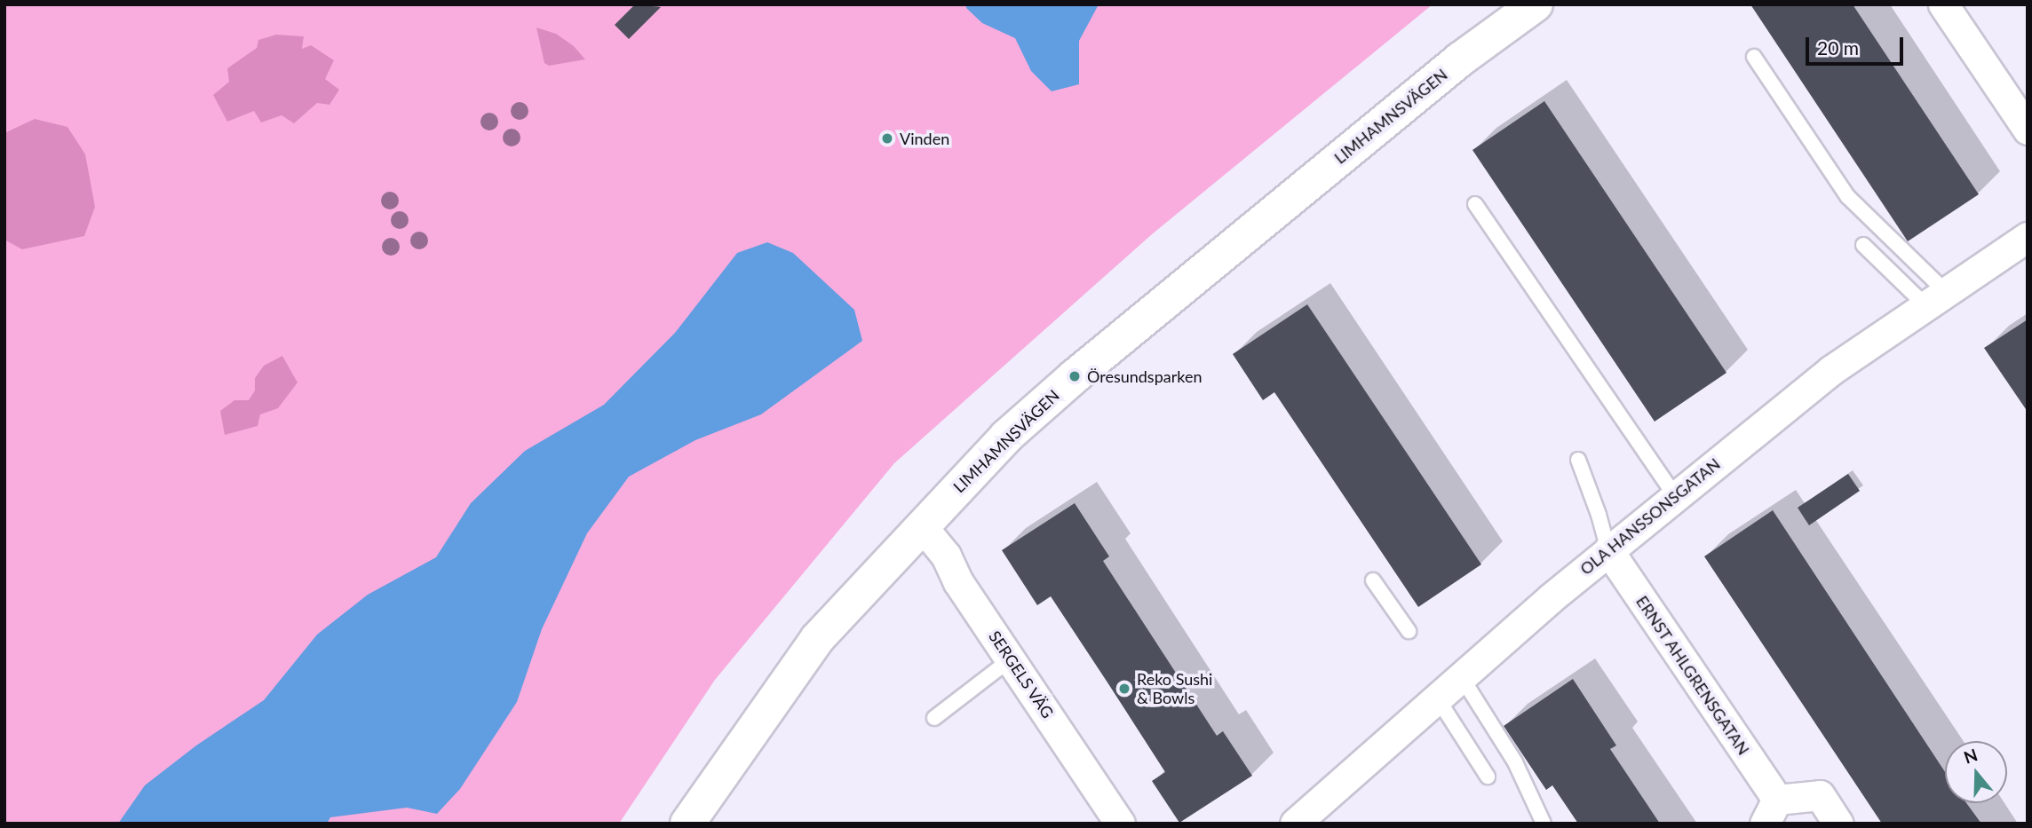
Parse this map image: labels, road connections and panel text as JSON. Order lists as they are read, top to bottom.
{
  "streets": {
    "main road": ["LIMHAMNSVÄGEN"],
    "street": ["OLA HANSSONSGATAN", "SERGELS VÄG", "ERNST AHLGRENSGATAN"]
  },
  "crossings": [
    ["LIMHAMNSVÄGEN", "SERGELS VÄG"],
    ["OLA HANSSONSGATAN", "ERNST AHLGRENSGATAN"]
  ],
  "places": ["Vinden", "Öresundsparken", "Reko Sushi & Bowls"],
  "scale_bar": "20 m",
  "north": "top"
}
